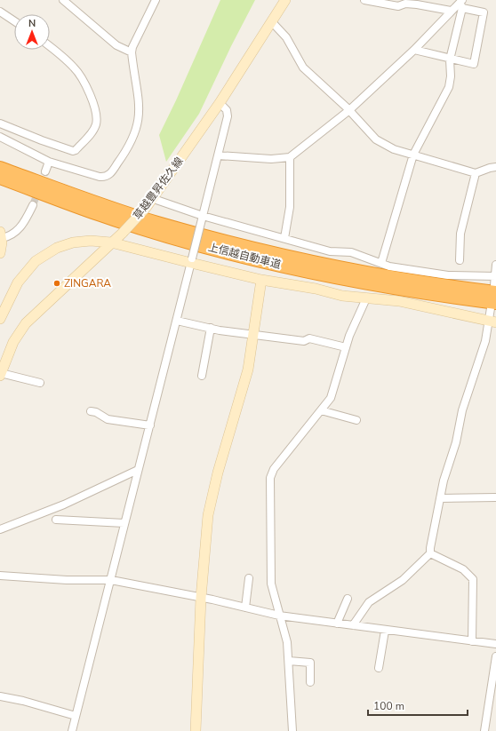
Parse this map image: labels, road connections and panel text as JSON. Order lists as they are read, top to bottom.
{
  "streets": {
    "highway": ["上信越自動車道"],
    "street": ["草越豊昇佐久線"]
  },
  "places": ["ZINGARA"],
  "scale_bar": "100 m",
  "north": "top"
}
